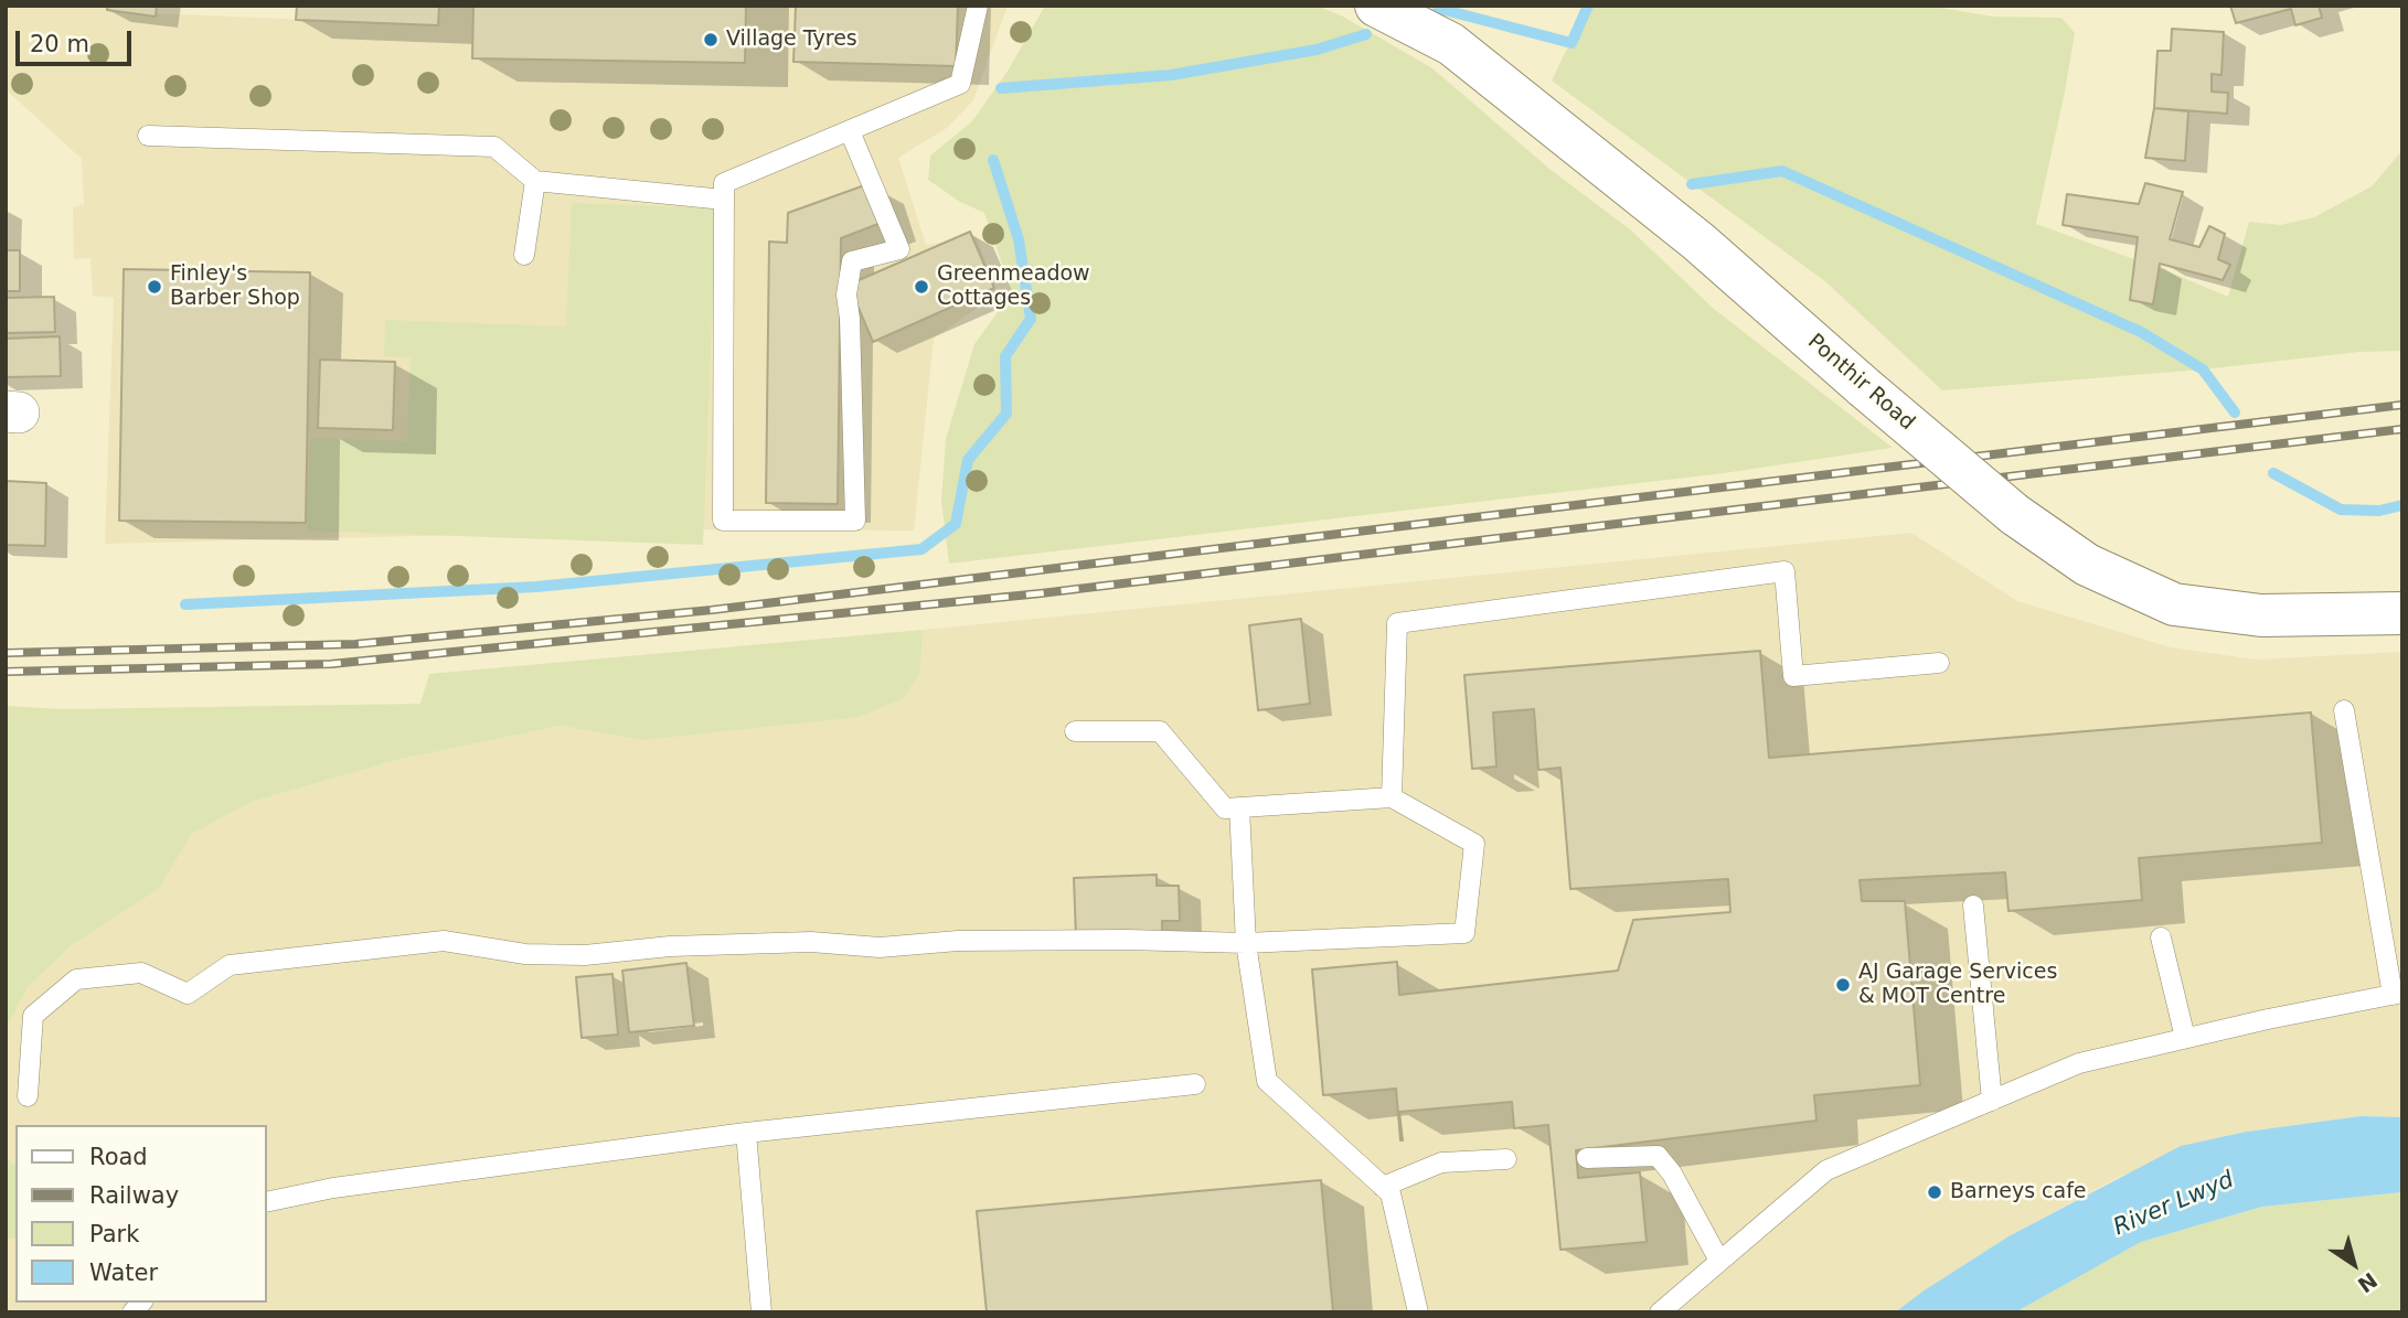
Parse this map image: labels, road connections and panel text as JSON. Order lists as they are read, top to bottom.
{
  "streets": {
    "main road": ["Ponthir Road"]
  },
  "water": ["River Lwyd"],
  "places": [
    "Village Tyres",
    "Finley's Barber Shop",
    "Greenmeadow Cottages",
    "AJ Garage Services & MOT Centre",
    "Barneys cafe"
  ],
  "legend": [
    "Road",
    "Railway",
    "Park",
    "Water"
  ],
  "scale_bar": "20 m",
  "north": "bottom right"
}
